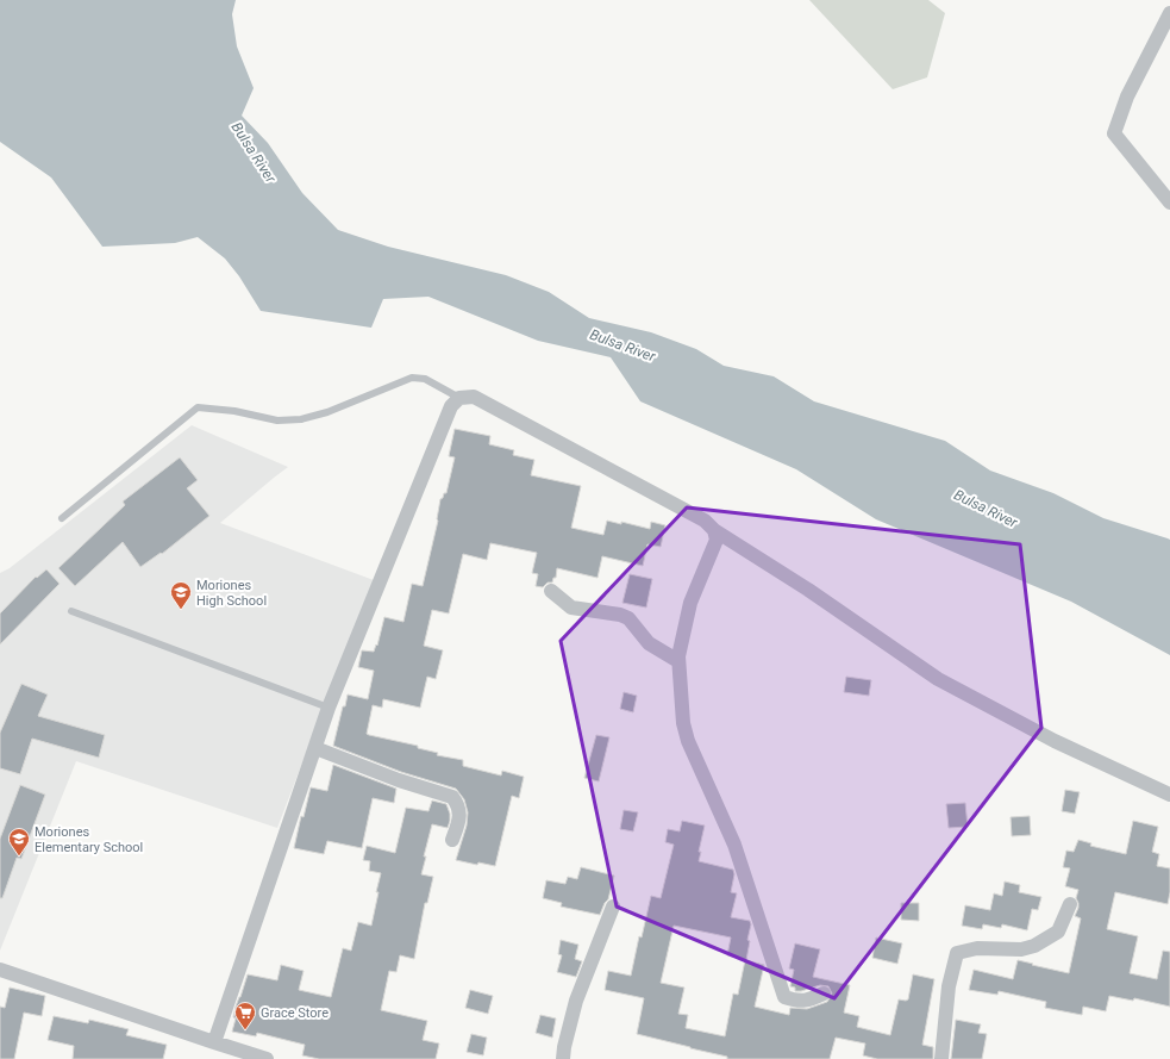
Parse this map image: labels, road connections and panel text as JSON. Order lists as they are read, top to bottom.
{
  "water": ["Bulsa River"],
  "places": {
    "school or university": ["Moriones High School", "Moriones Elementary School"],
    "supermarket": ["Grace Store"]
  }
}
